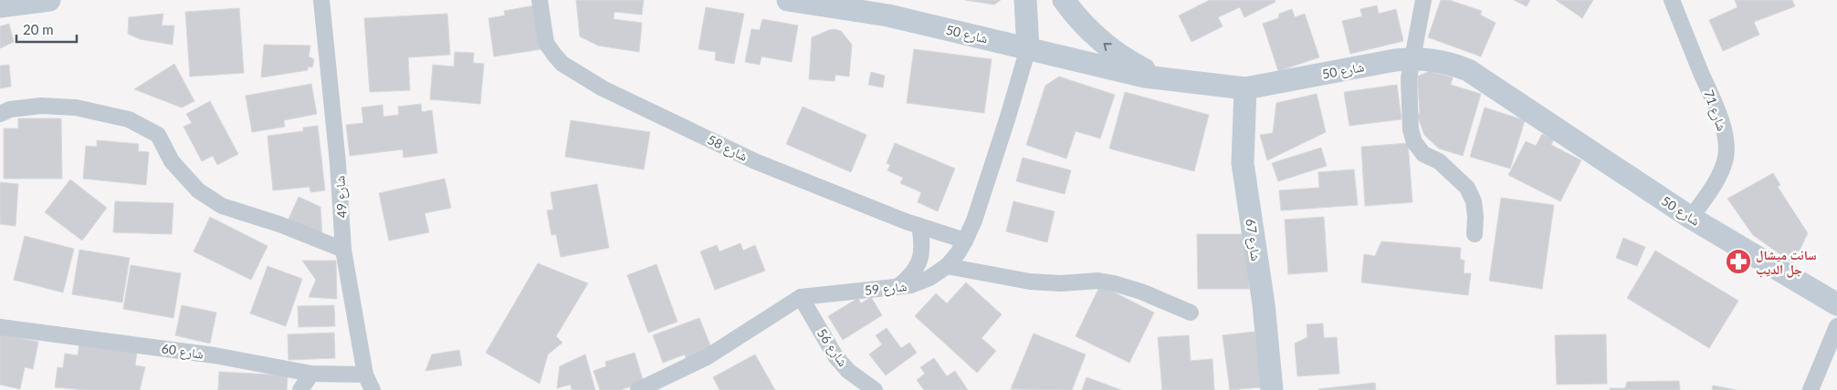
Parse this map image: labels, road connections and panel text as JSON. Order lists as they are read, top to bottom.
{
  "streets": {
    "street": [
      "شارع 50",
      "شارع 71",
      "شارع 58",
      "شارع 49",
      "شارع 67",
      "شارع 59",
      "شارع 56",
      "شارع 60"
    ]
  },
  "crossings": [
    ["شارع 50", "شارع 71"],
    ["شارع 50", "شارع 67"],
    ["شارع 50", "شارع 59"],
    ["شارع 58", "شارع 59"],
    ["شارع 49", "شارع 60"],
    ["شارع 59", "شارع 56"]
  ],
  "places": {
    "pharmacy": ["سانت ميشال جل الديب"]
  },
  "scale_bar": "20 m"
}
